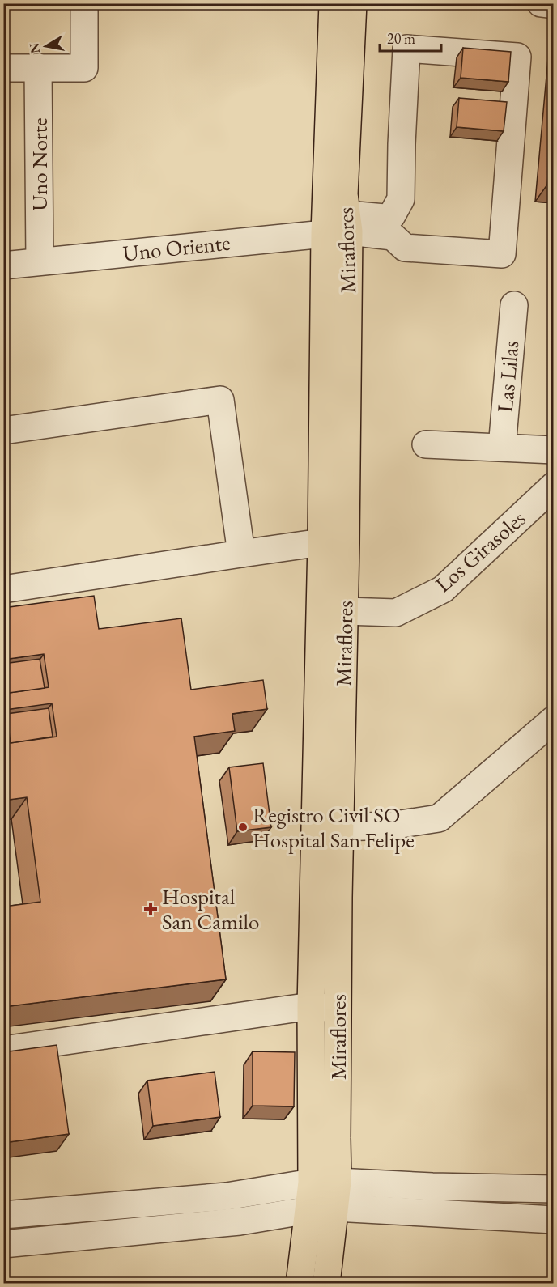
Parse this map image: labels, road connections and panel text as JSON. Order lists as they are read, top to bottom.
{
  "streets": {
    "main road": ["Miraflores"],
    "street": [
      "Uno Norte",
      "Uno Oriente",
      "Las Lilas",
      "Los Girasoles"
    ]
  },
  "crossings": [
    ["Uno Norte", "Uno Oriente"],
    ["Uno Oriente", "Miraflores"],
    ["Miraflores", "Los Girasoles"]
  ],
  "places": {
    "other": ["Registro Civil SO Hospital San Felipe"],
    "health": ["Hospital San Camilo"]
  },
  "scale_bar": "20 m",
  "north": "left"
}
